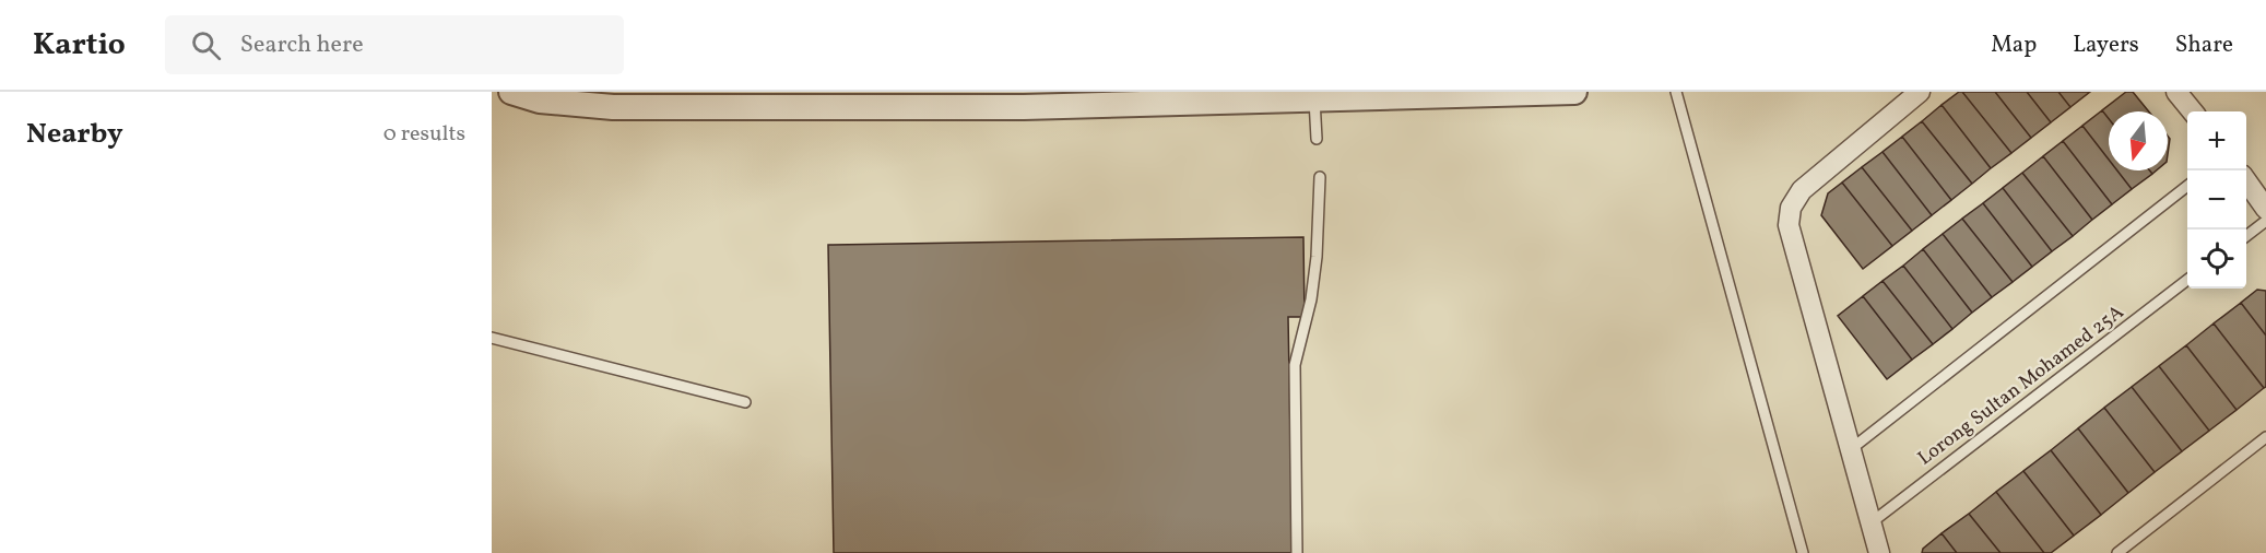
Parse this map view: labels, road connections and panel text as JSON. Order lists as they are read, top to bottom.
{
  "streets": {
    "lane": ["Lorong Sultan Mohamed 25A"]
  },
  "north": "bottom",
  "page": {
    "header": "Kartio",
    "search": "Search here",
    "nav": ["Map", "Layers", "Share"],
    "heading": ["Nearby", "0 results"],
    "map_buttons": ["+", "−"]
  }
}
